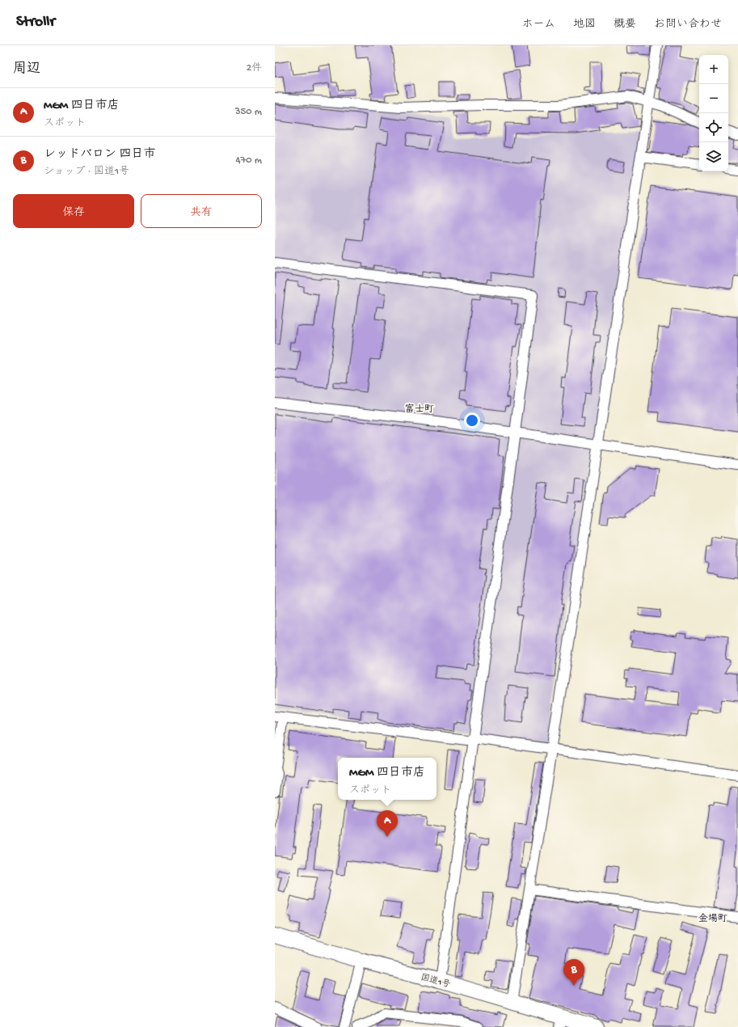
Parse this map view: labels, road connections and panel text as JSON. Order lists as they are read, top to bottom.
{
  "streets": {
    "highway": ["国道1号"]
  },
  "districts": ["富士町", "金場町"],
  "page": {
    "header": "Strollr",
    "nav": [
      "ホーム",
      "地図",
      "概要",
      "お問い合わせ"
    ],
    "heading": ["周辺", "2件"],
    "map_buttons": ["+", "−"],
    "list": [
      {
        "mark": "A",
        "name": "MGM 四日市店",
        "note": "スポット",
        "value": "350 m"
      },
      {
        "mark": "B",
        "name": "レッドバロン 四日市",
        "note": "ショップ · 国道1号",
        "value": "470 m"
      }
    ],
    "buttons": ["保存", "共有"],
    "popup": ["MGM 四日市店", "スポット"],
    "pins": ["A", "B"]
  }
}
